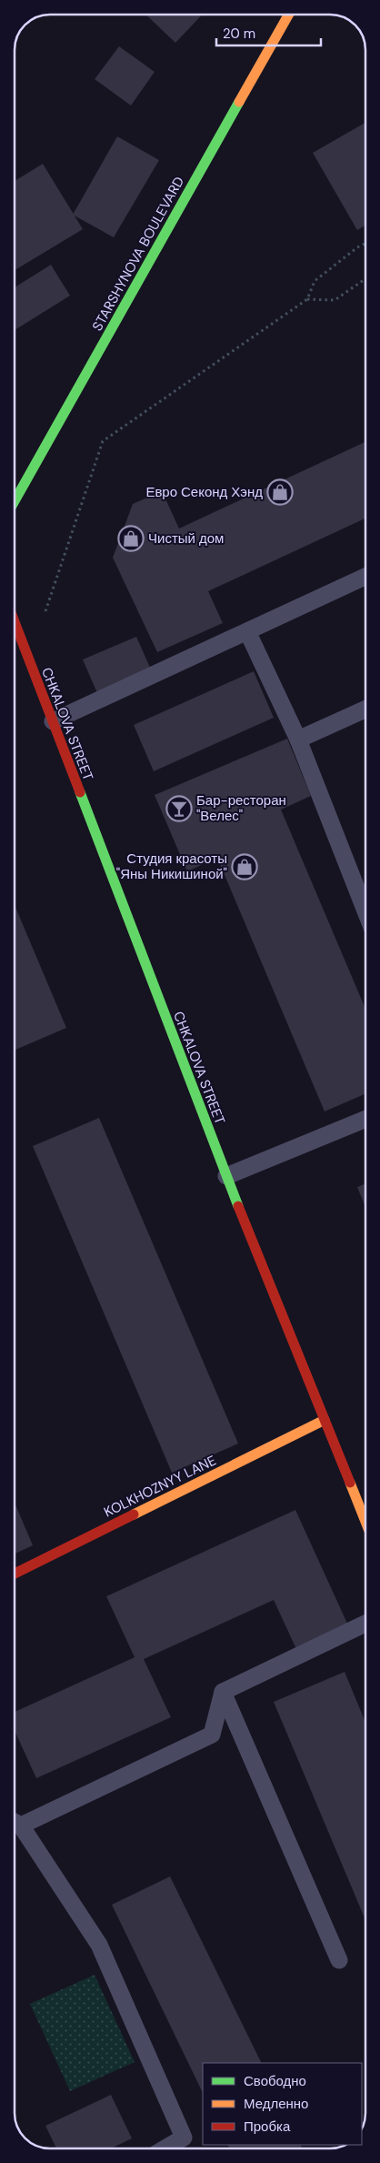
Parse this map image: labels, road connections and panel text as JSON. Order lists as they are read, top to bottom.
{
  "streets": {
    "main road": ["STARSHYNOVA BOULEVARD", "CHKALOVA STREET", "KOLKHOZNYY LANE"]
  },
  "crossings": [
    ["CHKALOVA STREET", "KOLKHOZNYY LANE"]
  ],
  "places": {
    "shop": ["Евро Секонд Хэнд", "Чистый дом", "Студия красоты \"Яны Никишиной\""],
    "bar": ["Бар-ресторан \"Велес\""]
  },
  "legend": ["Свободно", "Медленно", "Пробка"],
  "scale_bar": "20 m"
}
